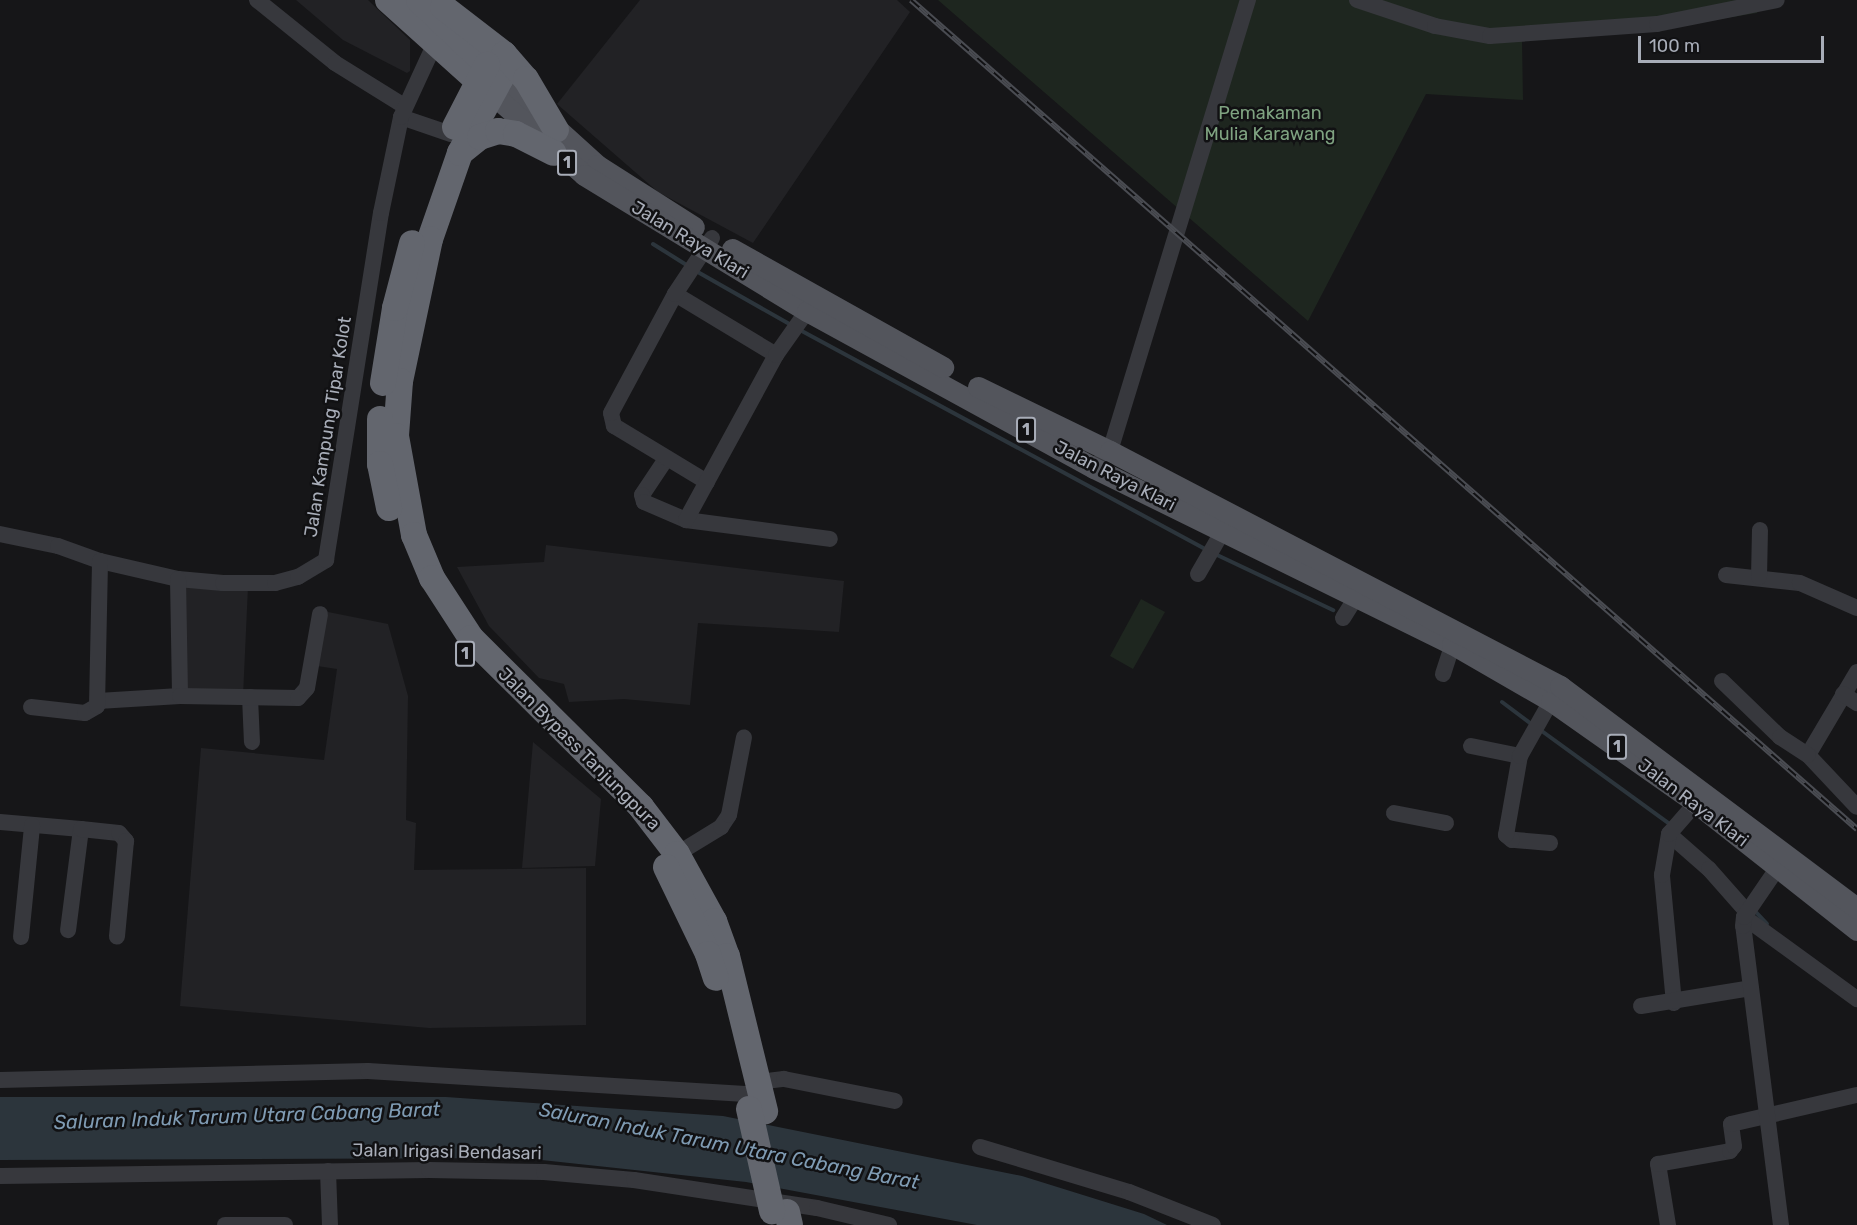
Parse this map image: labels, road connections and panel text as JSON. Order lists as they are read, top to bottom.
{
  "streets": {
    "highway": ["1", "Jalan Raya Klari", "Jalan Bypass Tanjungpura"],
    "street": ["Jalan Kampung Tipar Kolot", "Jalan Irigasi Bendasari"]
  },
  "crossings": [
    ["Jalan Raya Klari", "Jalan Kampung Tipar Kolot"],
    ["Jalan Raya Klari", "Jalan Bypass Tanjungpura"]
  ],
  "water": ["Saluran Induk Tarum Utara Cabang Barat"],
  "parks": ["Pemakaman Mulia Karawang"],
  "scale_bar": "100 m"
}
